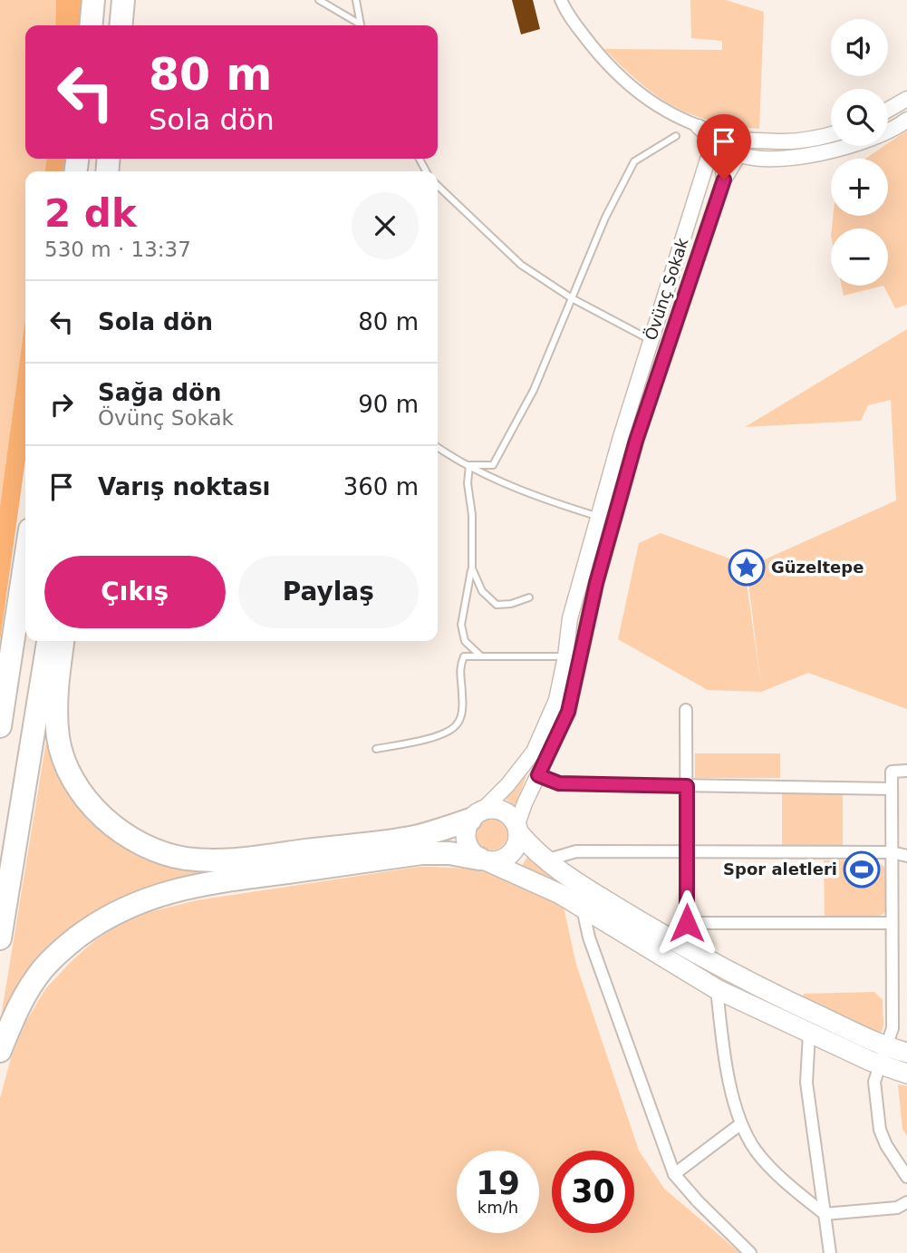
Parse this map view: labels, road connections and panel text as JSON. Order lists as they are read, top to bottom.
{
  "streets": {
    "street": ["Övünç Sokak"]
  },
  "places": {
    "place": ["Güzeltepe"],
    "sports": ["Spor aletleri"]
  },
  "page": {
    "map_buttons": ["+", "−"],
    "turn": ["80 m", "Sola dön"],
    "heading": ["2 dk", "530 m · 13:37"],
    "list": [
      {
        "name": "Sola dön",
        "value": "80 m"
      },
      {
        "name": "Sağa dön",
        "note": "Övünç Sokak",
        "value": "90 m"
      },
      {
        "name": "Varış noktası",
        "value": "360 m"
      }
    ],
    "buttons": ["Çıkış", "Paylaş"],
    "speed": "19 km/h",
    "limit": "30"
  }
}
